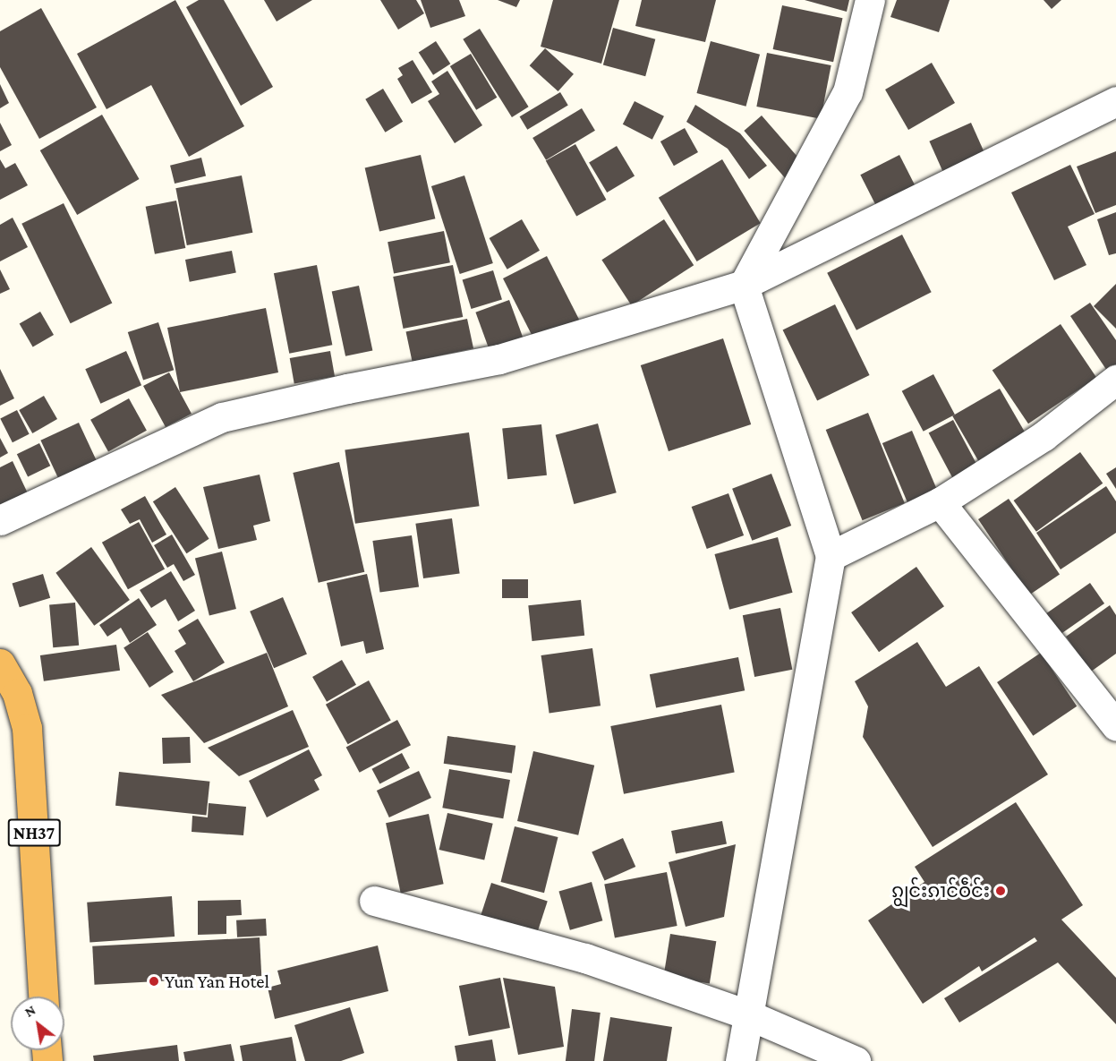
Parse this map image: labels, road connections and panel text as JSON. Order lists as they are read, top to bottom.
{
  "streets": {
    "highway": ["NH37"]
  },
  "places": ["ၵျွင်းၵၢင်ဝဵင်း", "Yun Yan Hotel"],
  "north": "top left"
}
